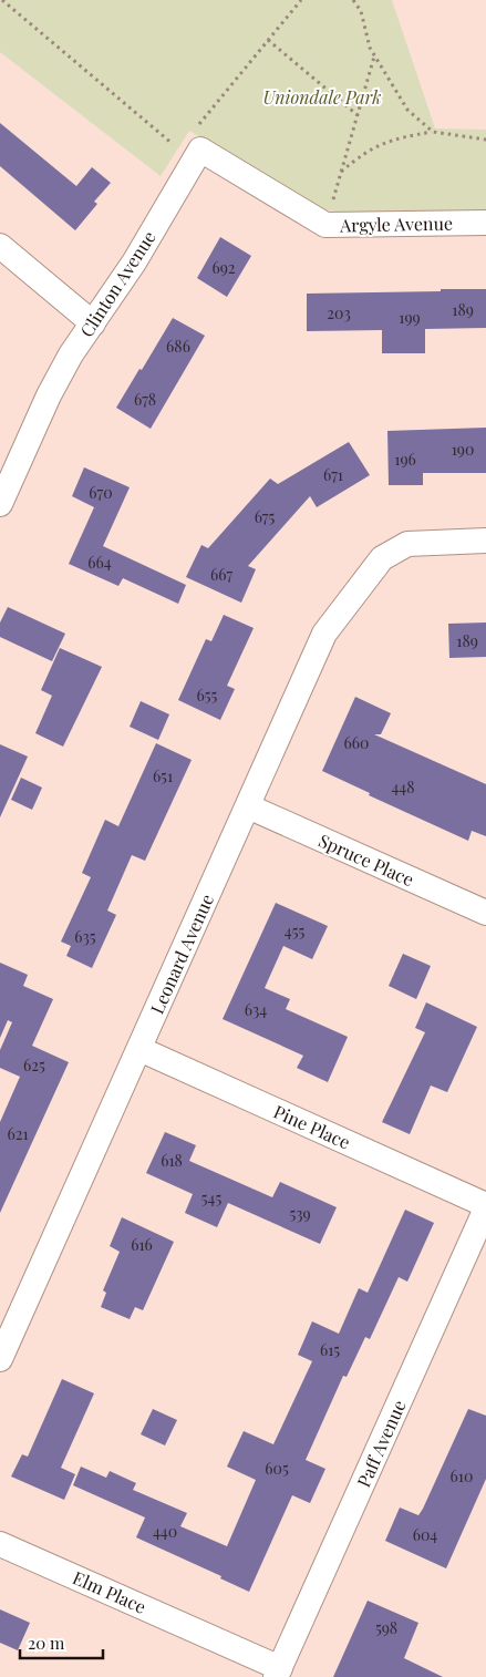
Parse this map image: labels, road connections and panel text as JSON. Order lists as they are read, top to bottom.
{
  "streets": {
    "street": [
      "Argyle Avenue",
      "Clinton Avenue",
      "Spruce Place",
      "Leonard Avenue",
      "Pine Place",
      "Paff Avenue",
      "Elm Place"
    ]
  },
  "crossings": [
    ["Argyle Avenue", "Clinton Avenue"],
    ["Spruce Place", "Leonard Avenue"],
    ["Leonard Avenue", "Pine Place"],
    ["Pine Place", "Paff Avenue"],
    ["Paff Avenue", "Elm Place"]
  ],
  "parks": ["Uniondale Park"],
  "house_numbers": [
    "692",
    "189",
    "203",
    "199",
    "686",
    "678",
    "190",
    "196",
    "671",
    "670",
    "675",
    "664",
    "667",
    "189",
    "655",
    "660",
    "651",
    "448",
    "455",
    "635",
    "634",
    "625",
    "621",
    "618",
    "545",
    "539",
    "616",
    "615",
    "605",
    "610",
    "440",
    "604",
    "598"
  ],
  "scale_bar": "20 m"
}
